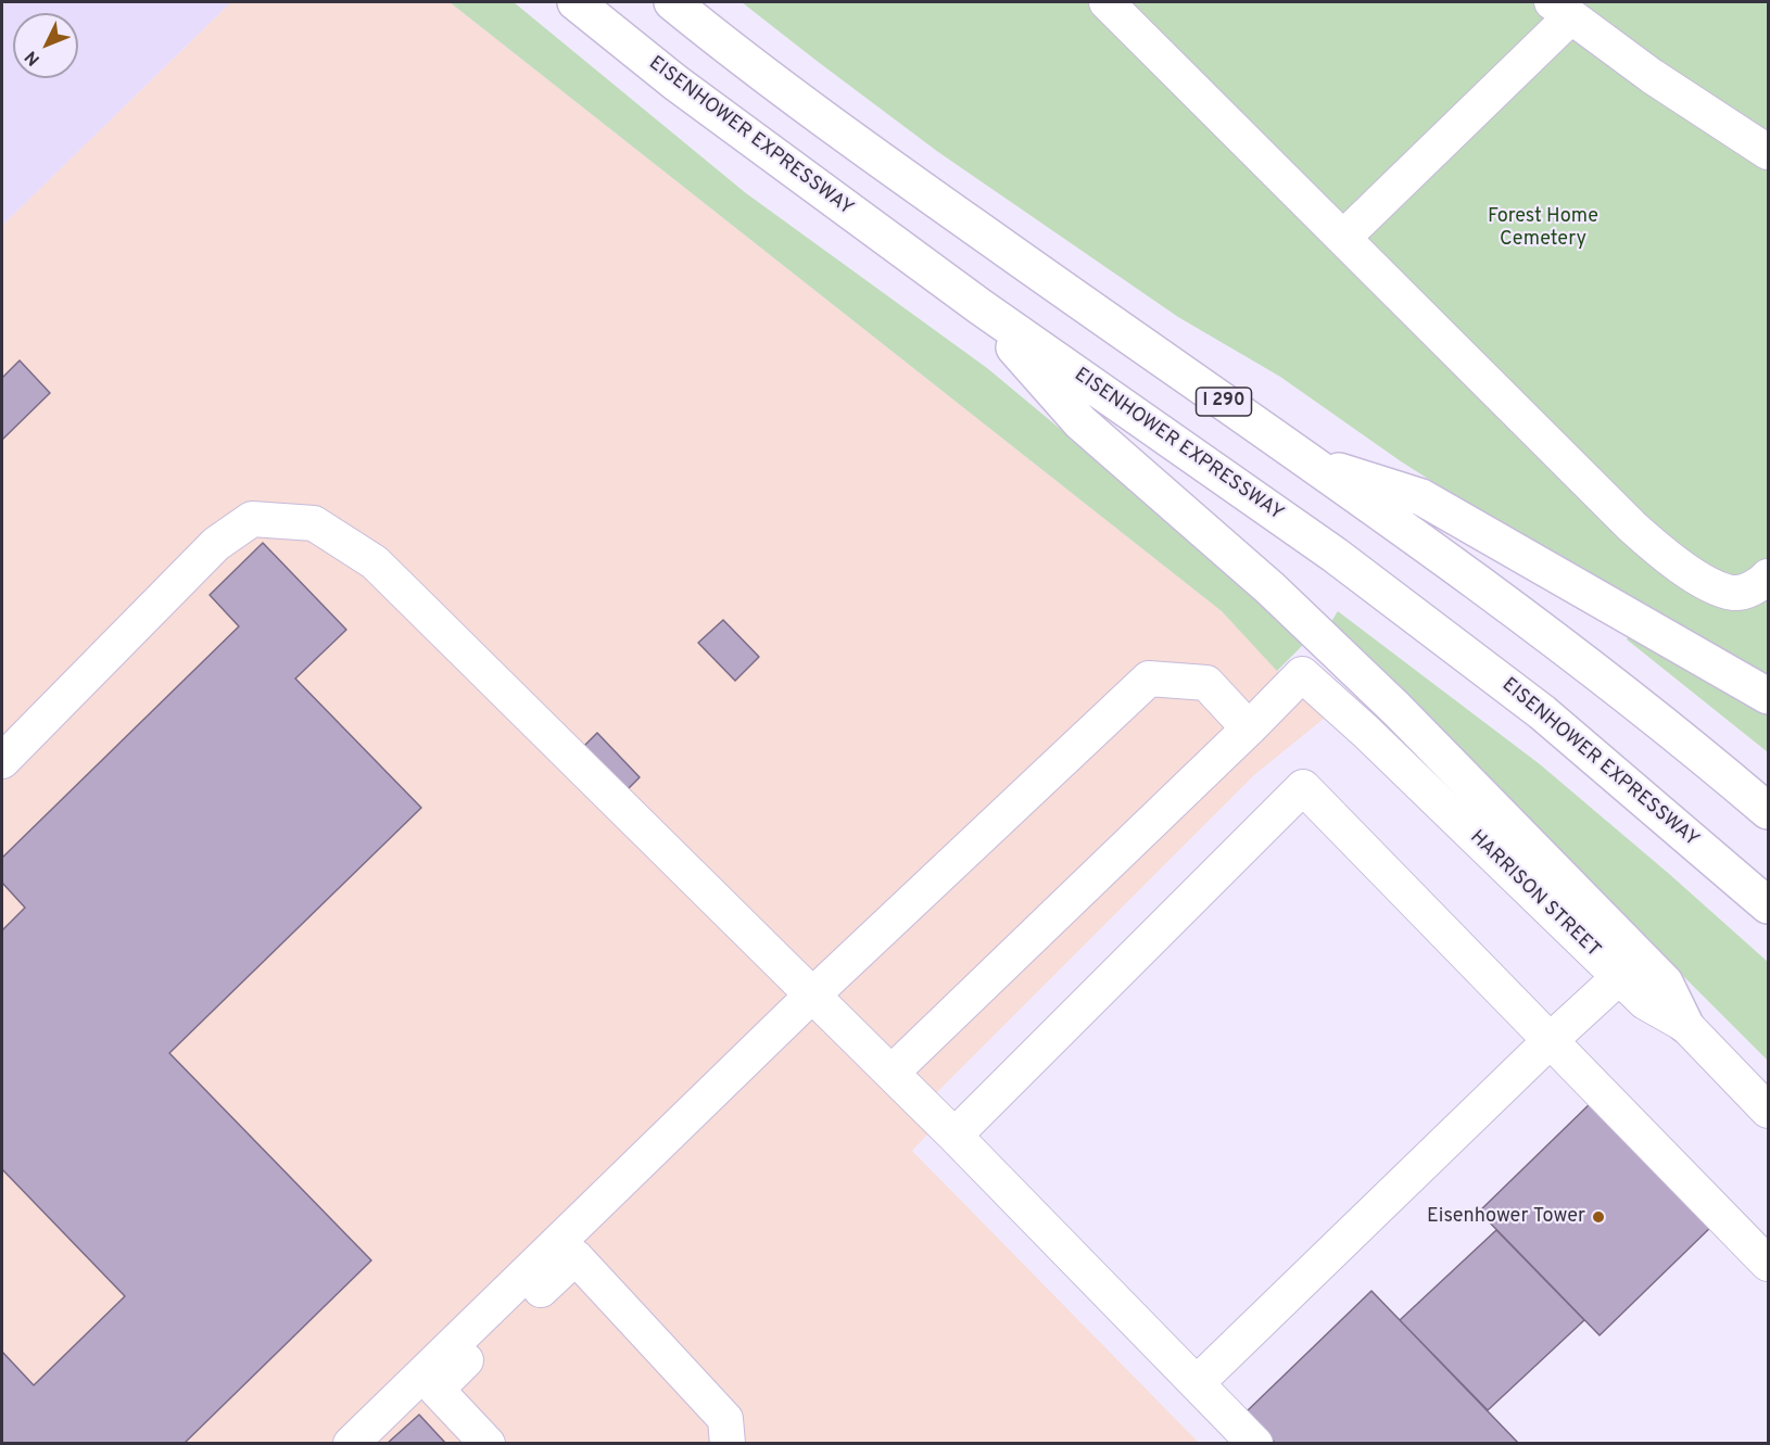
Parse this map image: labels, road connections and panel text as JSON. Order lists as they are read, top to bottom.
{
  "streets": {
    "highway": ["EISENHOWER EXPRESSWAY", "I 290"],
    "street": ["HARRISON STREET"]
  },
  "parks": ["Forest Home Cemetery"],
  "places": ["Eisenhower Tower"],
  "north": "bottom left"
}
